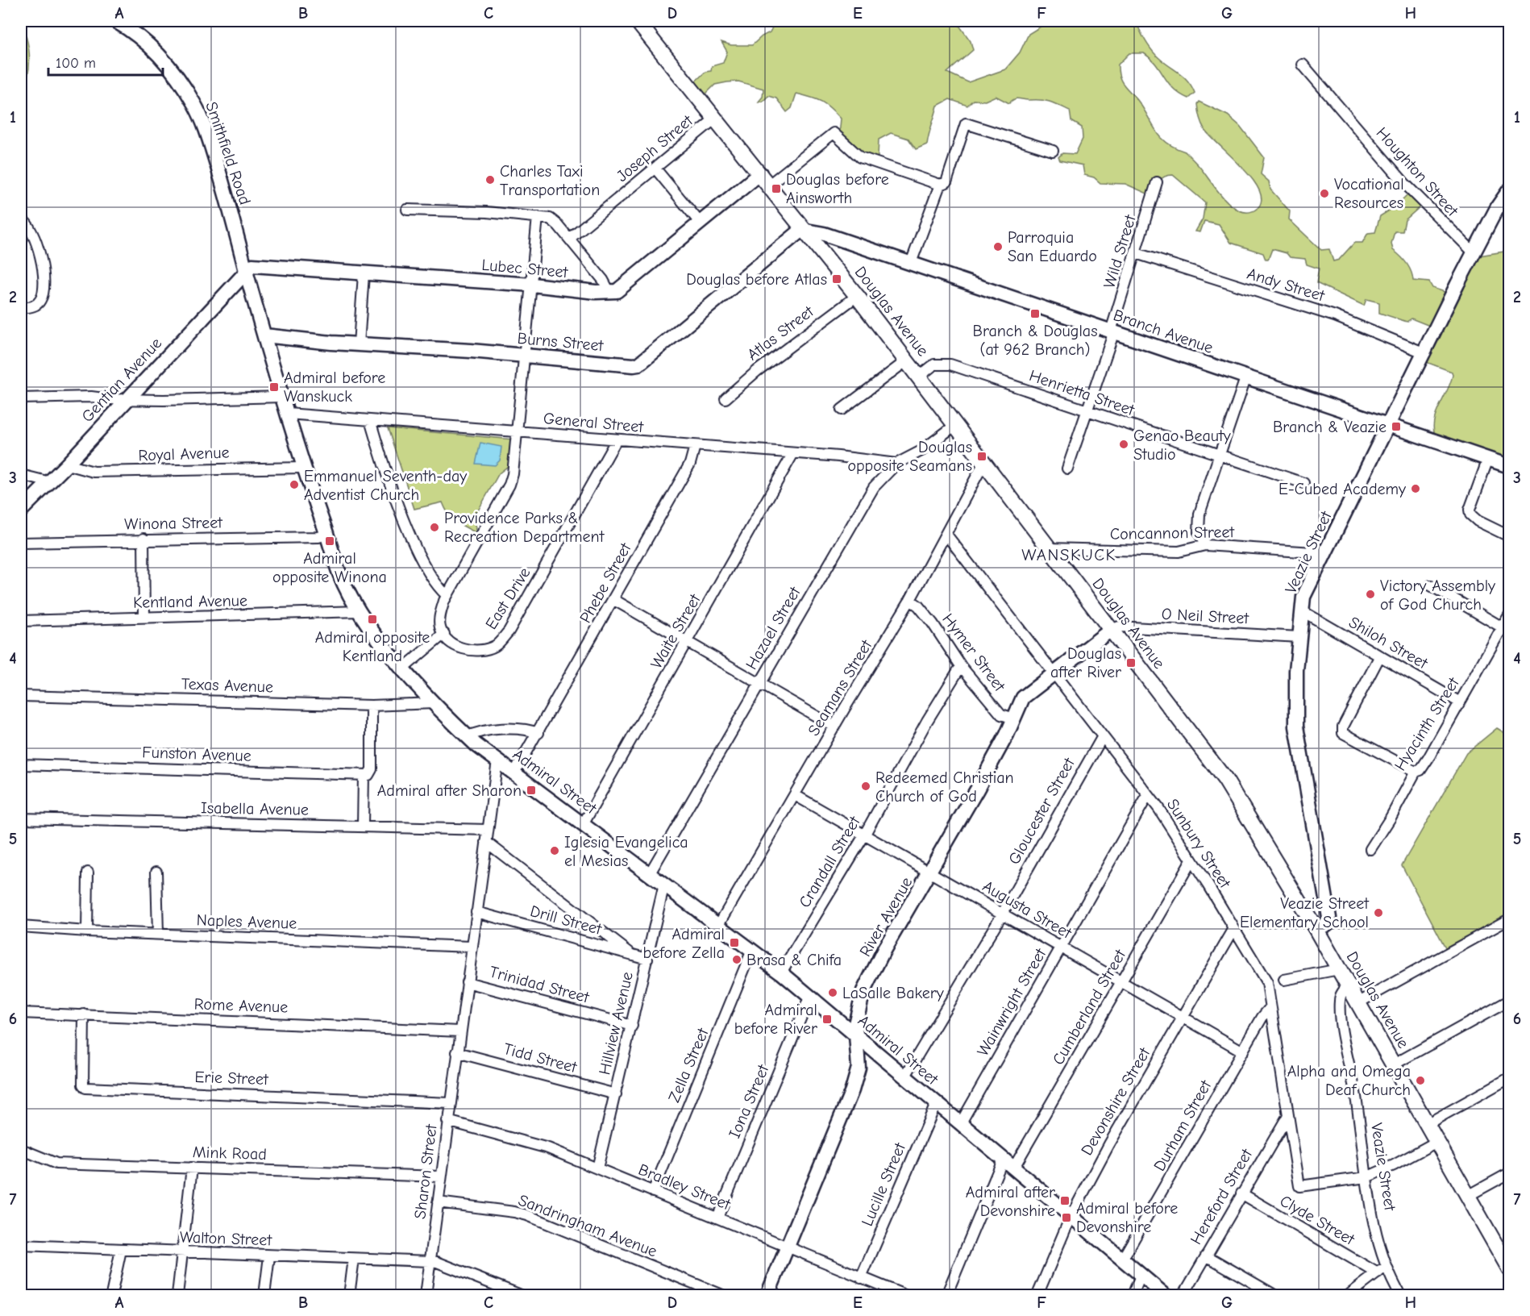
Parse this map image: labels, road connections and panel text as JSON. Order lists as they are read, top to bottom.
{
  "streets": {
    "main road": ["Douglas Avenue"],
    "street": [
      "Joseph Street",
      "Smithfield Road",
      "Houghton Street",
      "Wild Street",
      "Lubec Street",
      "Andy Street",
      "Branch Avenue",
      "Atlas Street",
      "Burns Street",
      "Gentian Avenue",
      "Henrietta Street",
      "General Street",
      "Royal Avenue",
      "Winona Street",
      "Concannon Street",
      "Veazie Street",
      "Phebe Street",
      "East Drive",
      "Kentland Avenue",
      "O Neil Street",
      "Hazael Street",
      "Waite Street",
      "Shiloh Street",
      "Hymer Street",
      "Texas Avenue",
      "Seamans Street",
      "Hyacinth Street",
      "Funston Avenue",
      "Admiral Street",
      "Isabella Avenue",
      "Gloucester Street",
      "Sunbury Street",
      "Crandall Street",
      "Augusta Street",
      "River Avenue",
      "Drill Street",
      "Naples Avenue",
      "Trinidad Street",
      "Wainwright Street",
      "Rome Avenue",
      "Cumberland Street",
      "Hillview Avenue",
      "Tidd Street",
      "Zella Street",
      "Erie Street",
      "Iona Street",
      "Devonshire Street",
      "Durham Street",
      "Mink Road",
      "Sharon Street",
      "Lucille Street",
      "Bradley Street",
      "Hereford Street",
      "Clyde Street",
      "Sandringham Avenue",
      "Walton Street"
    ]
  },
  "crossings": [
    ["Joseph Street", "Douglas Avenue"],
    ["Smithfield Road", "Lubec Street"],
    ["Smithfield Road", "Gentian Avenue"],
    ["Smithfield Road", "Admiral Street"],
    ["Houghton Street", "Veazie Street"],
    ["Wild Street", "Andy Street"],
    ["Wild Street", "Branch Avenue"],
    ["Wild Street", "Henrietta Street"],
    ["Lubec Street", "Douglas Avenue"],
    ["Lubec Street", "Gentian Avenue"],
    ["Lubec Street", "Admiral Street"],
    ["Andy Street", "Veazie Street"],
    ["Douglas Avenue", "Branch Avenue"],
    ["Douglas Avenue", "Atlas Street"],
    ["Douglas Avenue", "Burns Street"],
    ["Douglas Avenue", "Henrietta Street"],
    ["Douglas Avenue", "Concannon Street"],
    ["Douglas Avenue", "Veazie Street"],
    ["Douglas Avenue", "O Neil Street"],
    ["Douglas Avenue", "Hazael Street"],
    ["Douglas Avenue", "Seamans Street"],
    ["Douglas Avenue", "River Avenue"],
    ["Branch Avenue", "Burns Street"],
    ["Branch Avenue", "Veazie Street"],
    ["Burns Street", "Admiral Street"],
    ["Gentian Avenue", "Royal Avenue"],
    ["Gentian Avenue", "Admiral Street"],
    ["General Street", "Phebe Street"],
    ["General Street", "East Drive"],
    ["General Street", "Hazael Street"],
    ["General Street", "Waite Street"],
    ["General Street", "Admiral Street"],
    ["Royal Avenue", "Admiral Street"],
    ["Winona Street", "Admiral Street"],
    ["Concannon Street", "Veazie Street"],
    ["Veazie Street", "O Neil Street"],
    ["Veazie Street", "Shiloh Street"],
    ["Veazie Street", "Sunbury Street"],
    ["Phebe Street", "Admiral Street"],
    ["Kentland Avenue", "Admiral Street"],
    ["O Neil Street", "River Avenue"],
    ["Hazael Street", "Admiral Street"],
    ["Waite Street", "Admiral Street"],
    ["Shiloh Street", "Hyacinth Street"],
    ["Hymer Street", "Seamans Street"],
    ["Hymer Street", "Crandall Street"],
    ["Hymer Street", "River Avenue"],
    ["Texas Avenue", "Admiral Street"],
    ["Seamans Street", "Admiral Street"],
    ["Seamans Street", "Sunbury Street"],
    ["Seamans Street", "Augusta Street"],
    ["Admiral Street", "Gloucester Street"],
    ["Admiral Street", "Crandall Street"],
    ["Admiral Street", "River Avenue"],
    ["Admiral Street", "Wainwright Street"],
    ["Admiral Street", "Cumberland Street"],
    ["Admiral Street", "Hillview Avenue"],
    ["Admiral Street", "Zella Street"],
    ["Admiral Street", "Iona Street"],
    ["Admiral Street", "Devonshire Street"],
    ["Admiral Street", "Durham Street"],
    ["Admiral Street", "Lucille Street"],
    ["Gloucester Street", "Sunbury Street"],
    ["Gloucester Street", "Augusta Street"],
    ["Sunbury Street", "River Avenue"],
    ["Sunbury Street", "Wainwright Street"],
    ["Sunbury Street", "Cumberland Street"],
    ["Sunbury Street", "Devonshire Street"],
    ["Sunbury Street", "Durham Street"],
    ["Sunbury Street", "Hereford Street"],
    ["Crandall Street", "Augusta Street"],
    ["Augusta Street", "River Avenue"],
    ["Augusta Street", "Wainwright Street"],
    ["Augusta Street", "Cumberland Street"],
    ["Augusta Street", "Devonshire Street"],
    ["Augusta Street", "Durham Street"],
    ["River Avenue", "Bradley Street"],
    ["Drill Street", "Hillview Avenue"],
    ["Trinidad Street", "Hillview Avenue"],
    ["Rome Avenue", "Erie Street"],
    ["Rome Avenue", "Sharon Street"],
    ["Hillview Avenue", "Tidd Street"],
    ["Hillview Avenue", "Bradley Street"],
    ["Tidd Street", "Sharon Street"],
    ["Zella Street", "Bradley Street"],
    ["Erie Street", "Sharon Street"],
    ["Iona Street", "Bradley Street"],
    ["Mink Road", "Sharon Street"],
    ["Sharon Street", "Bradley Street"],
    ["Sharon Street", "Sandringham Avenue"],
    ["Sharon Street", "Walton Street"],
    ["Lucille Street", "Bradley Street"],
    ["Hereford Street", "Clyde Street"]
  ],
  "districts": ["WANSKUCK"],
  "places": {
    "other": [
      "Charles Taxi Transportation",
      "Vocational Resources",
      "Parroquia San Eduardo",
      "Genao Beauty Studio",
      "Emmanuel Seventh-day Adventist Church",
      "E-Cubed Academy",
      "Providence Parks & Recreation Department",
      "Victory Assembly of God Church",
      "Redeemed Christian Church of God",
      "Iglesia Evangelica el Mesias",
      "Veazie Street Elementary School",
      "Brasa & Chifa",
      "LaSalle Bakery",
      "Alpha and Omega Deaf Church"
    ],
    "transit": [
      "Douglas before Ainsworth",
      "Douglas before Atlas",
      "Branch & Douglas (at 962 Branch)",
      "Admiral before Wanskuck",
      "Branch & Veazie",
      "Douglas opposite Seamans",
      "Admiral opposite Winona",
      "Admiral opposite Kentland",
      "Douglas after River",
      "Admiral after Sharon",
      "Admiral before Zella",
      "Admiral before River",
      "Admiral after Devonshire",
      "Admiral before Devonshire"
    ]
  },
  "scale_bar": "100 m",
  "grid": {
    "columns": [
      "A",
      "B",
      "C",
      "D",
      "E",
      "F",
      "G",
      "H"
    ],
    "rows": [
      "1",
      "2",
      "3",
      "4",
      "5",
      "6",
      "7"
    ]
  }
}
